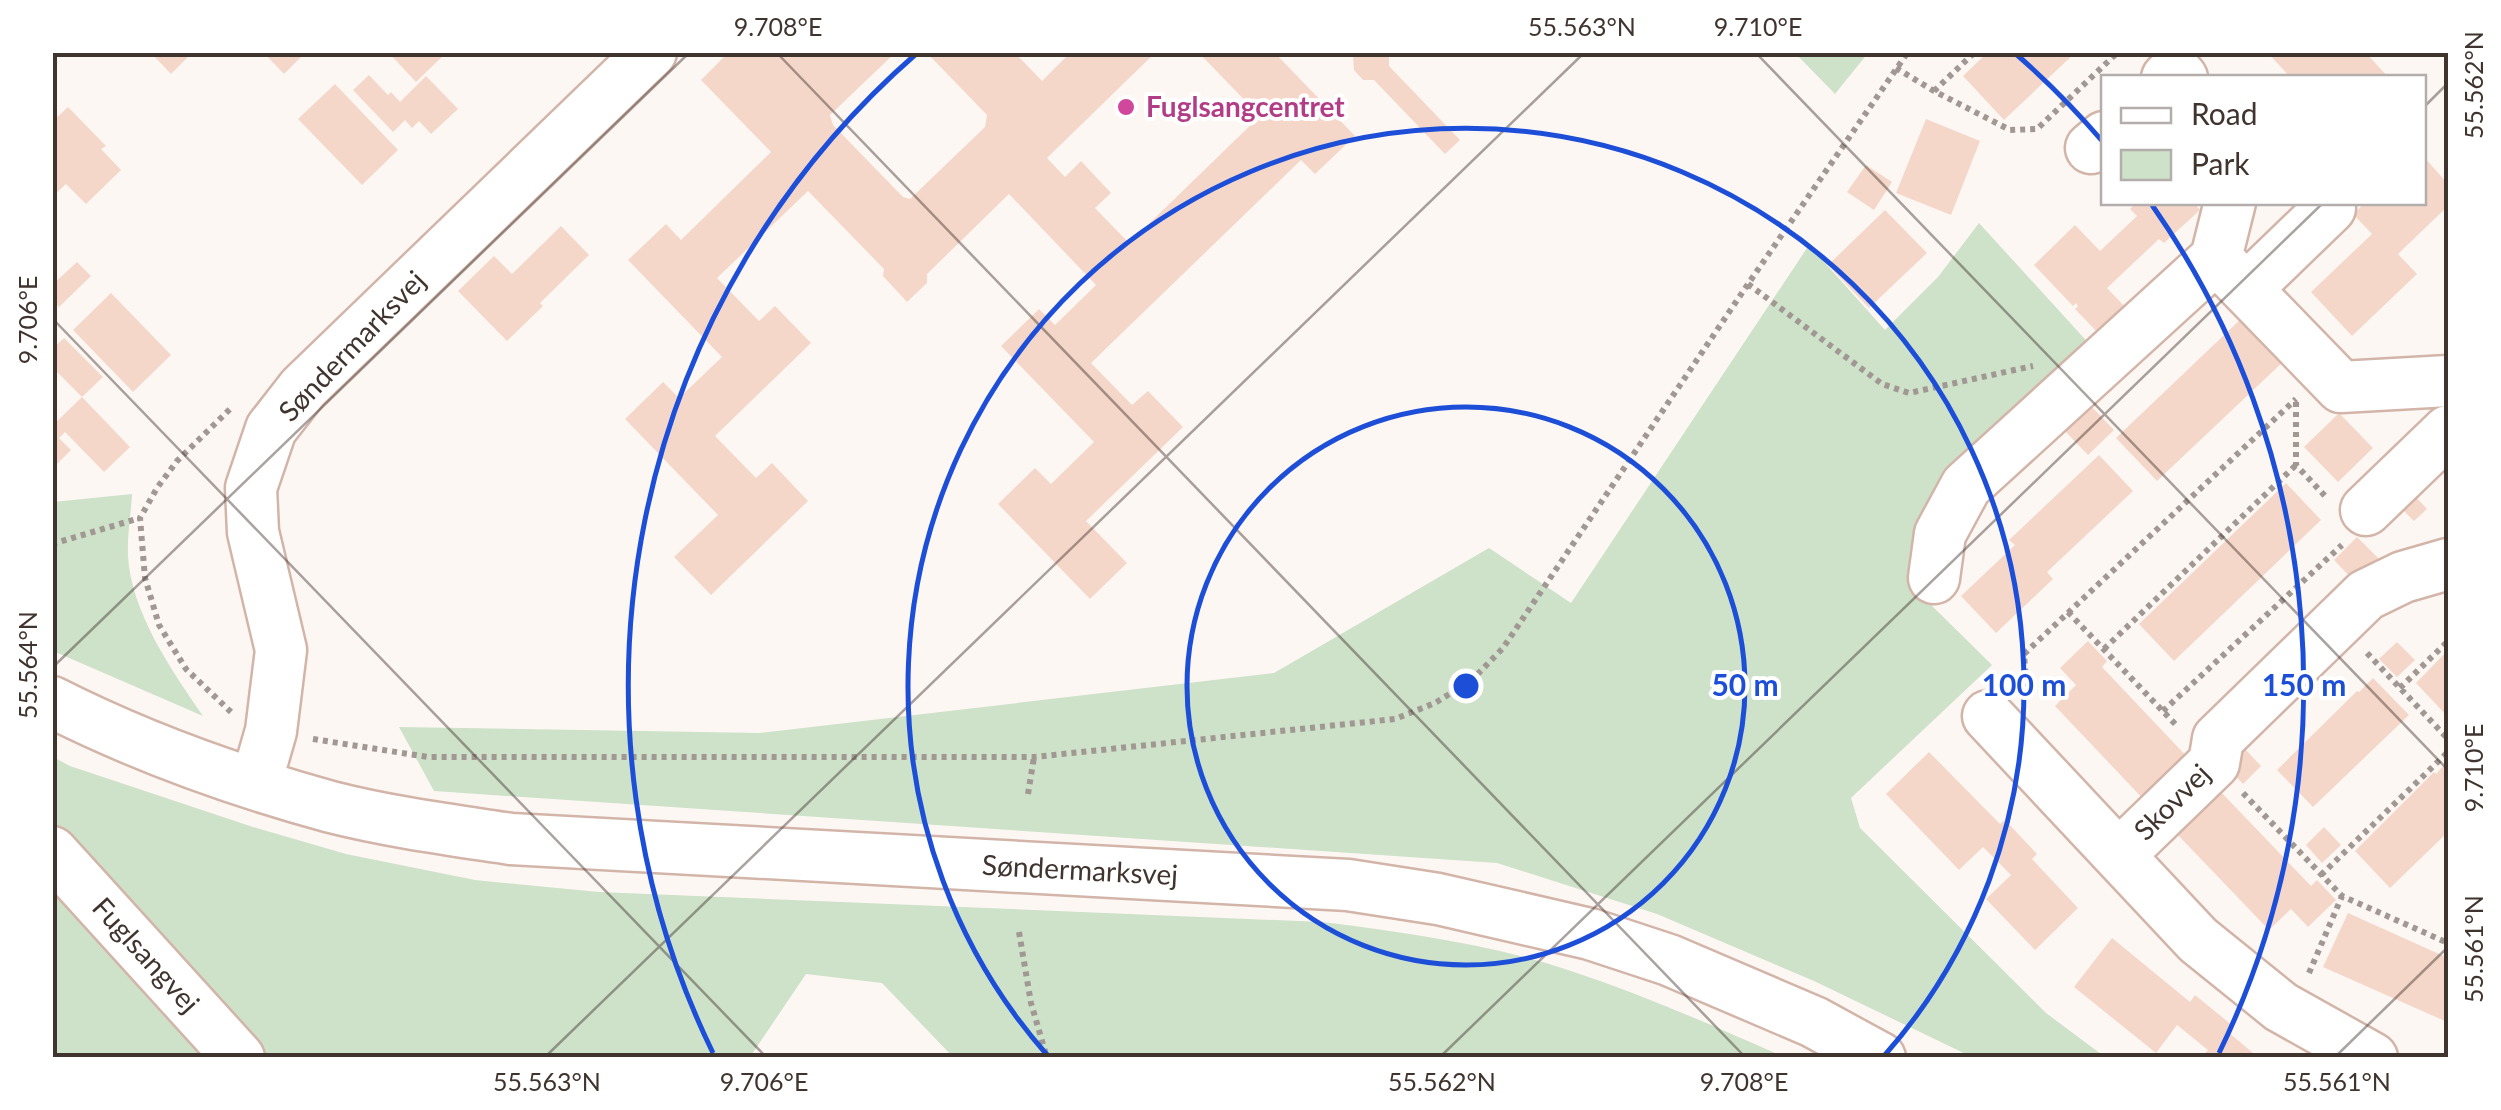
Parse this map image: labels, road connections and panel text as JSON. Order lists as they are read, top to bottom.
{
  "streets": {
    "street": ["Søndermarksvej", "Skovvej", "Fuglsangvej"]
  },
  "places": ["Fuglsangcentret"],
  "legend": ["Road", "Park"],
  "coordinates": [
    "9.708°E",
    "55.563°N",
    "9.710°E",
    "55.562°N",
    "9.706°E",
    "55.564°N",
    "55.561°N"
  ],
  "rings": ["50 m", "100 m", "150 m"]
}
